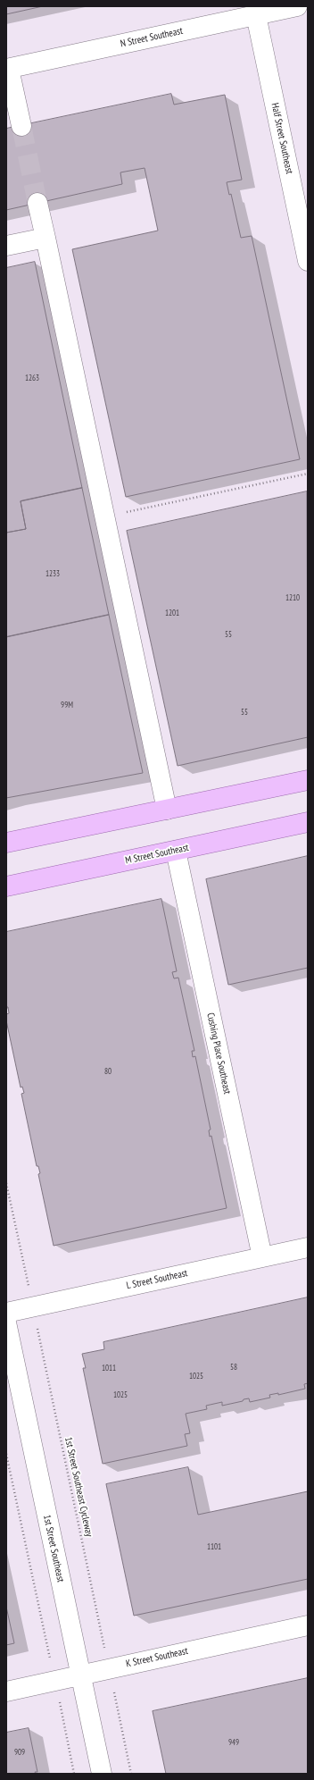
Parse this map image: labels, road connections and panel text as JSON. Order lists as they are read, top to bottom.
{
  "streets": {
    "main road": ["M Street Southeast"],
    "street": [
      "N Street Southeast",
      "Half Street Southeast",
      "Cushing Place Southeast",
      "L Street Southeast",
      "1st Street Southeast",
      "K Street Southeast"
    ],
    "path": ["1st Street Southeast Cycleway"]
  },
  "crossings": [
    ["N Street Southeast", "Half Street Southeast"],
    ["M Street Southeast", "Cushing Place Southeast"],
    ["Cushing Place Southeast", "L Street Southeast"],
    ["1st Street Southeast", "K Street Southeast"]
  ],
  "house_numbers": [
    "1263",
    "1233",
    "1210",
    "1201",
    "55",
    "99M",
    "55",
    "80",
    "58",
    "1011",
    "1025",
    "1025",
    "1101",
    "949",
    "909"
  ]
}
